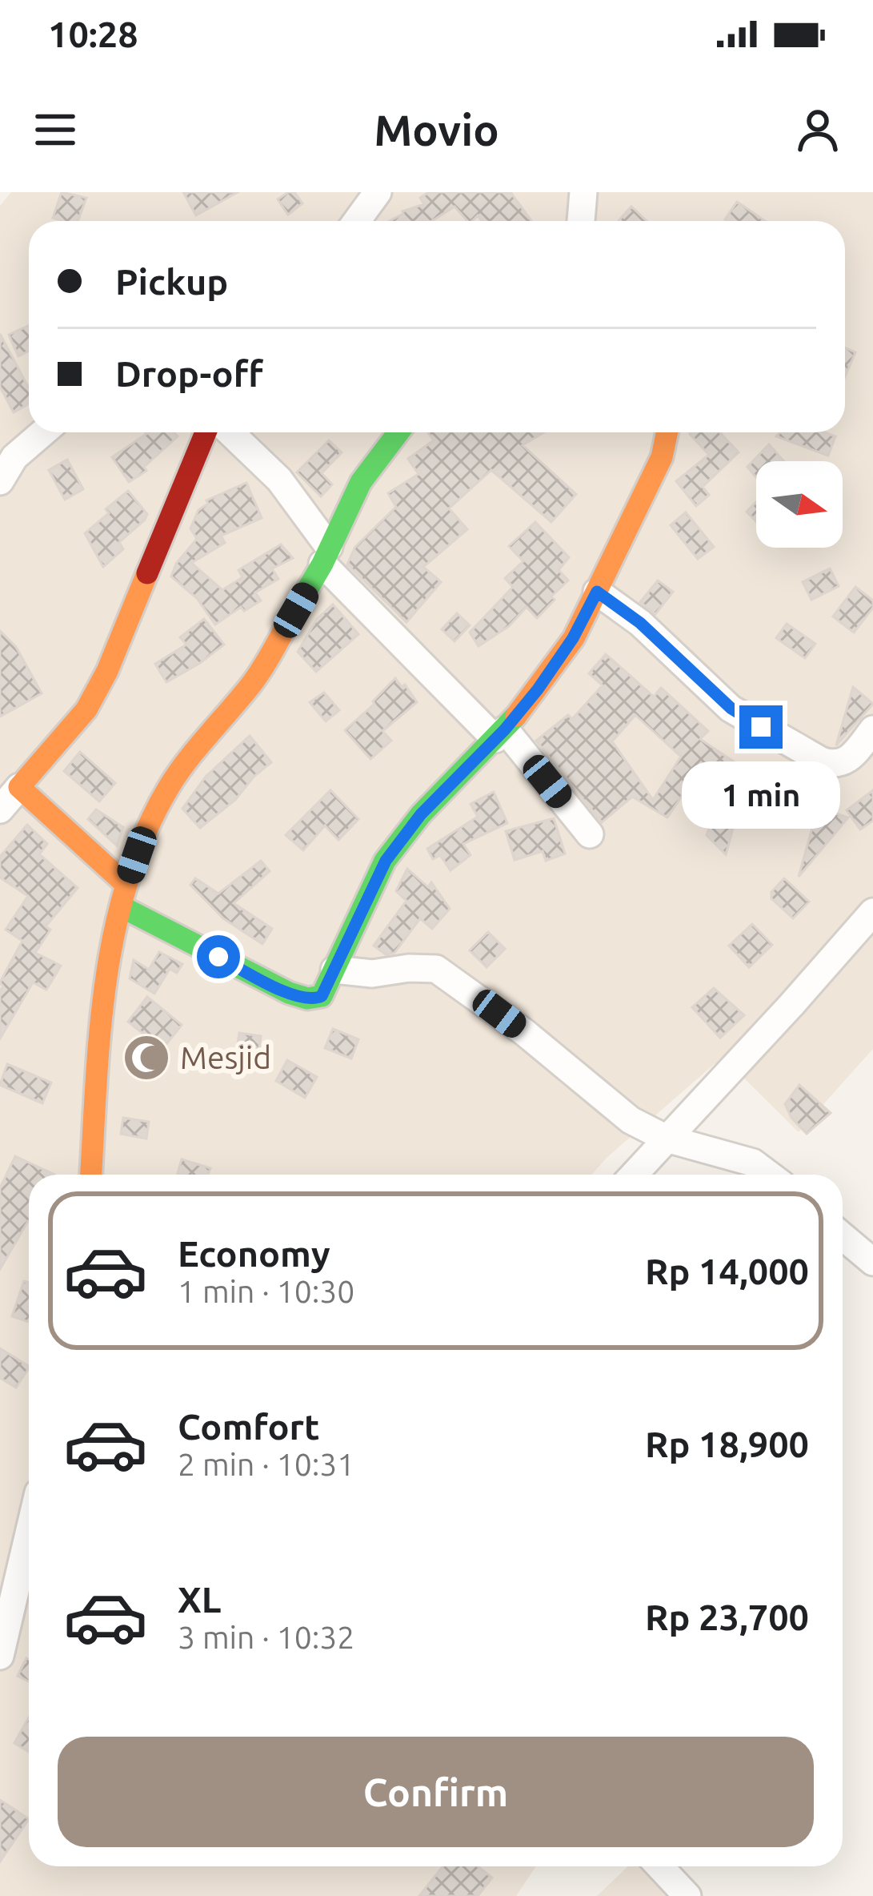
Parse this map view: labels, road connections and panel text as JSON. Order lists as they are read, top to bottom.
{
  "places": {
    "mosque": ["Mesjid"]
  },
  "north": "right",
  "page": {
    "status": "10:28",
    "header": "Movio",
    "banner": ["Pickup", "Drop-off"],
    "bubble": "1 min",
    "list": [
      {
        "name": "Economy",
        "note": "1 min · 10:30",
        "value": "Rp 14,000"
      },
      {
        "name": "Comfort",
        "note": "2 min · 10:31",
        "value": "Rp 18,900"
      },
      {
        "name": "XL",
        "note": "3 min · 10:32",
        "value": "Rp 23,700"
      }
    ],
    "buttons": "Confirm"
  }
}
